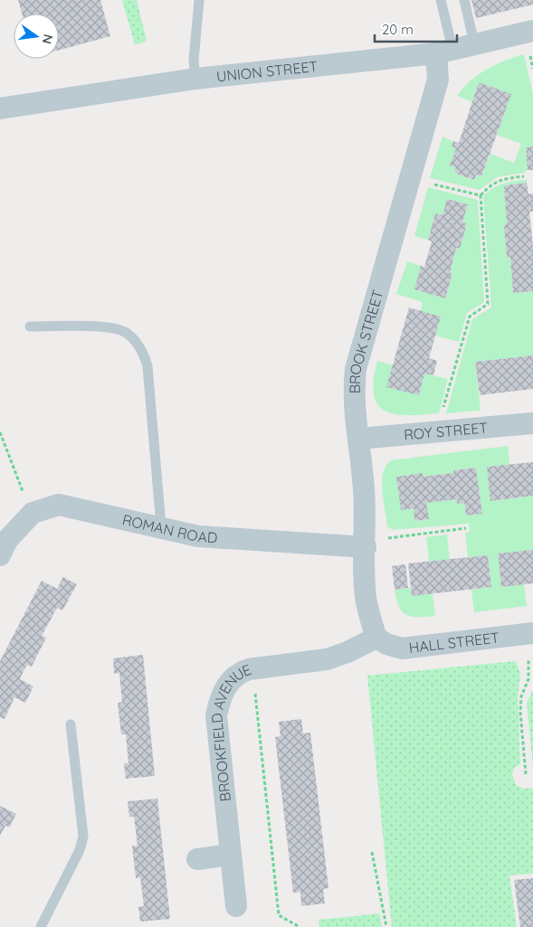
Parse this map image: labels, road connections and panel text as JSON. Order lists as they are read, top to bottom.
{
  "streets": {
    "street": [
      "UNION STREET",
      "BROOK STREET",
      "ROY STREET",
      "ROMAN ROAD",
      "HALL STREET",
      "BROOKFIELD AVENUE"
    ]
  },
  "crossings": [
    ["UNION STREET", "BROOK STREET"],
    ["BROOK STREET", "ROY STREET"],
    ["BROOK STREET", "ROMAN ROAD"],
    ["BROOK STREET", "HALL STREET"],
    ["BROOK STREET", "BROOKFIELD AVENUE"],
    ["HALL STREET", "BROOKFIELD AVENUE"]
  ],
  "scale_bar": "20 m",
  "north": "right"
}
